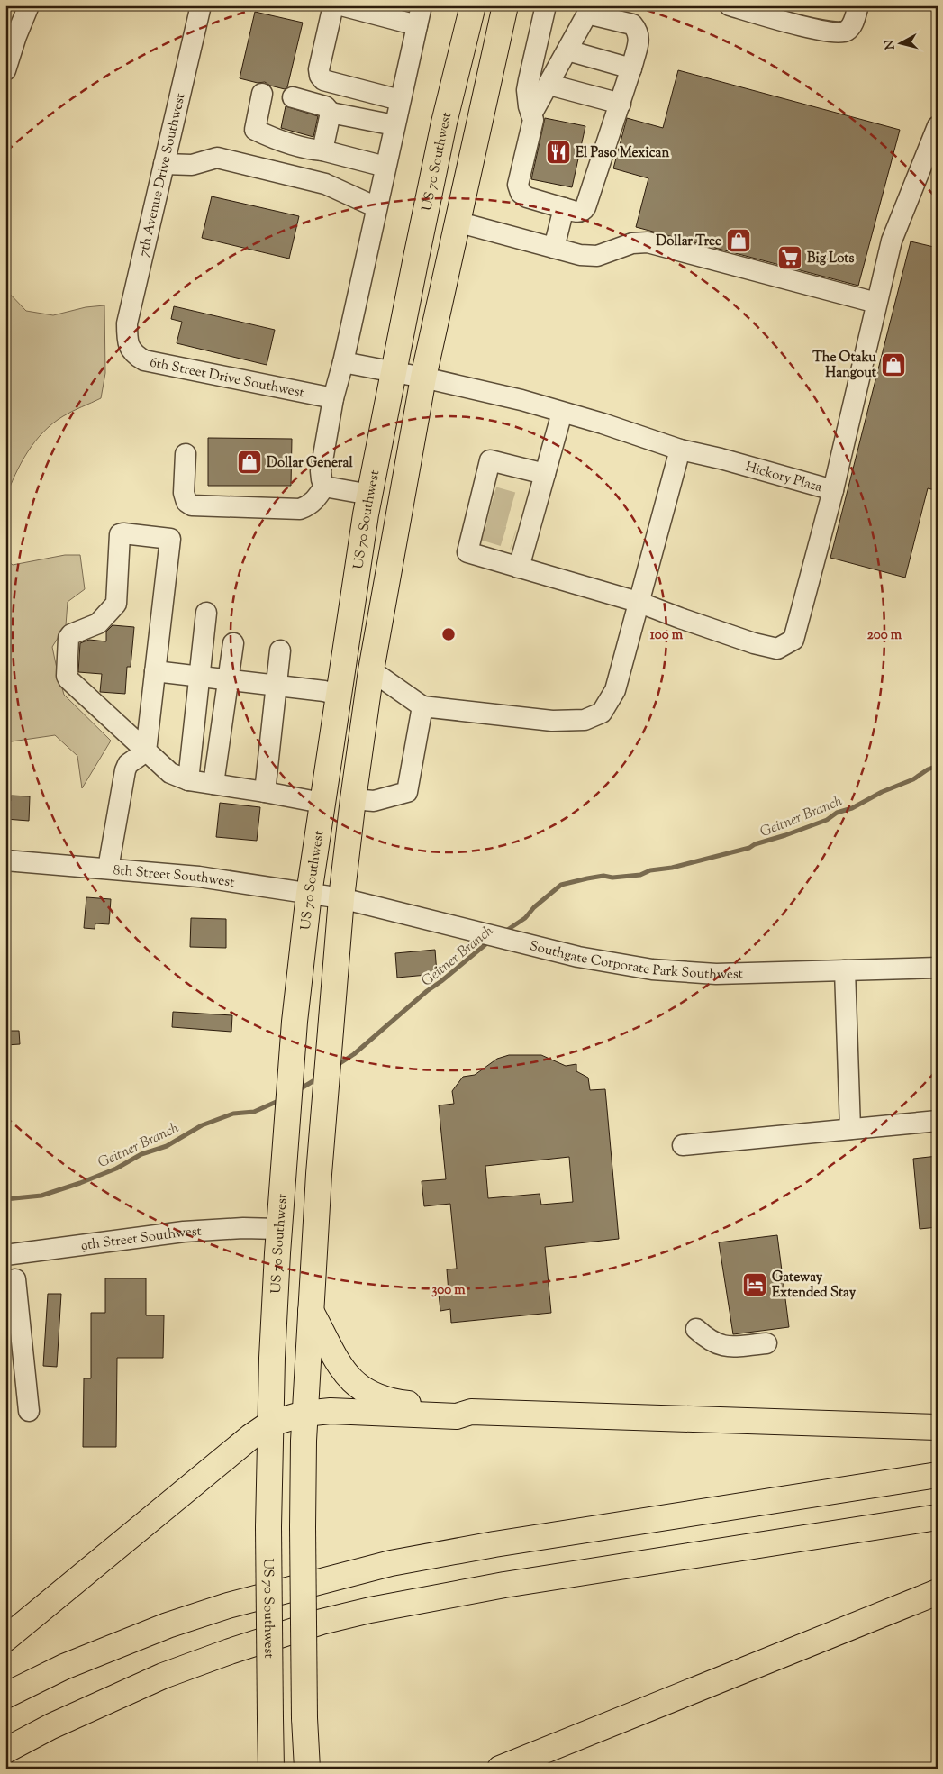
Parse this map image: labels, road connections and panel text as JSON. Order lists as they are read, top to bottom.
{
  "streets": {
    "main road": ["US 70 Southwest"],
    "street": [
      "7th Avenue Drive Southwest",
      "6th Street Drive Southwest",
      "Hickory Plaza",
      "8th Street Southwest",
      "Southgate Corporate Park Southwest",
      "9th Street Southwest"
    ]
  },
  "crossings": [
    ["US 70 Southwest", "Hickory Plaza"],
    ["US 70 Southwest", "8th Street Southwest"],
    ["US 70 Southwest", "9th Street Southwest"],
    ["7th Avenue Drive Southwest", "6th Street Drive Southwest"],
    ["8th Street Southwest", "Southgate Corporate Park Southwest"]
  ],
  "water": ["Geitner Branch"],
  "places": {
    "restaurant": ["El Paso Mexican"],
    "shop": ["Dollar Tree", "The Otaku Hangout", "Dollar General"],
    "supermarket": ["Big Lots"],
    "hotel": ["Gateway Extended Stay"]
  },
  "north": "left",
  "rings": ["100 m", "200 m", "300 m"]
}
